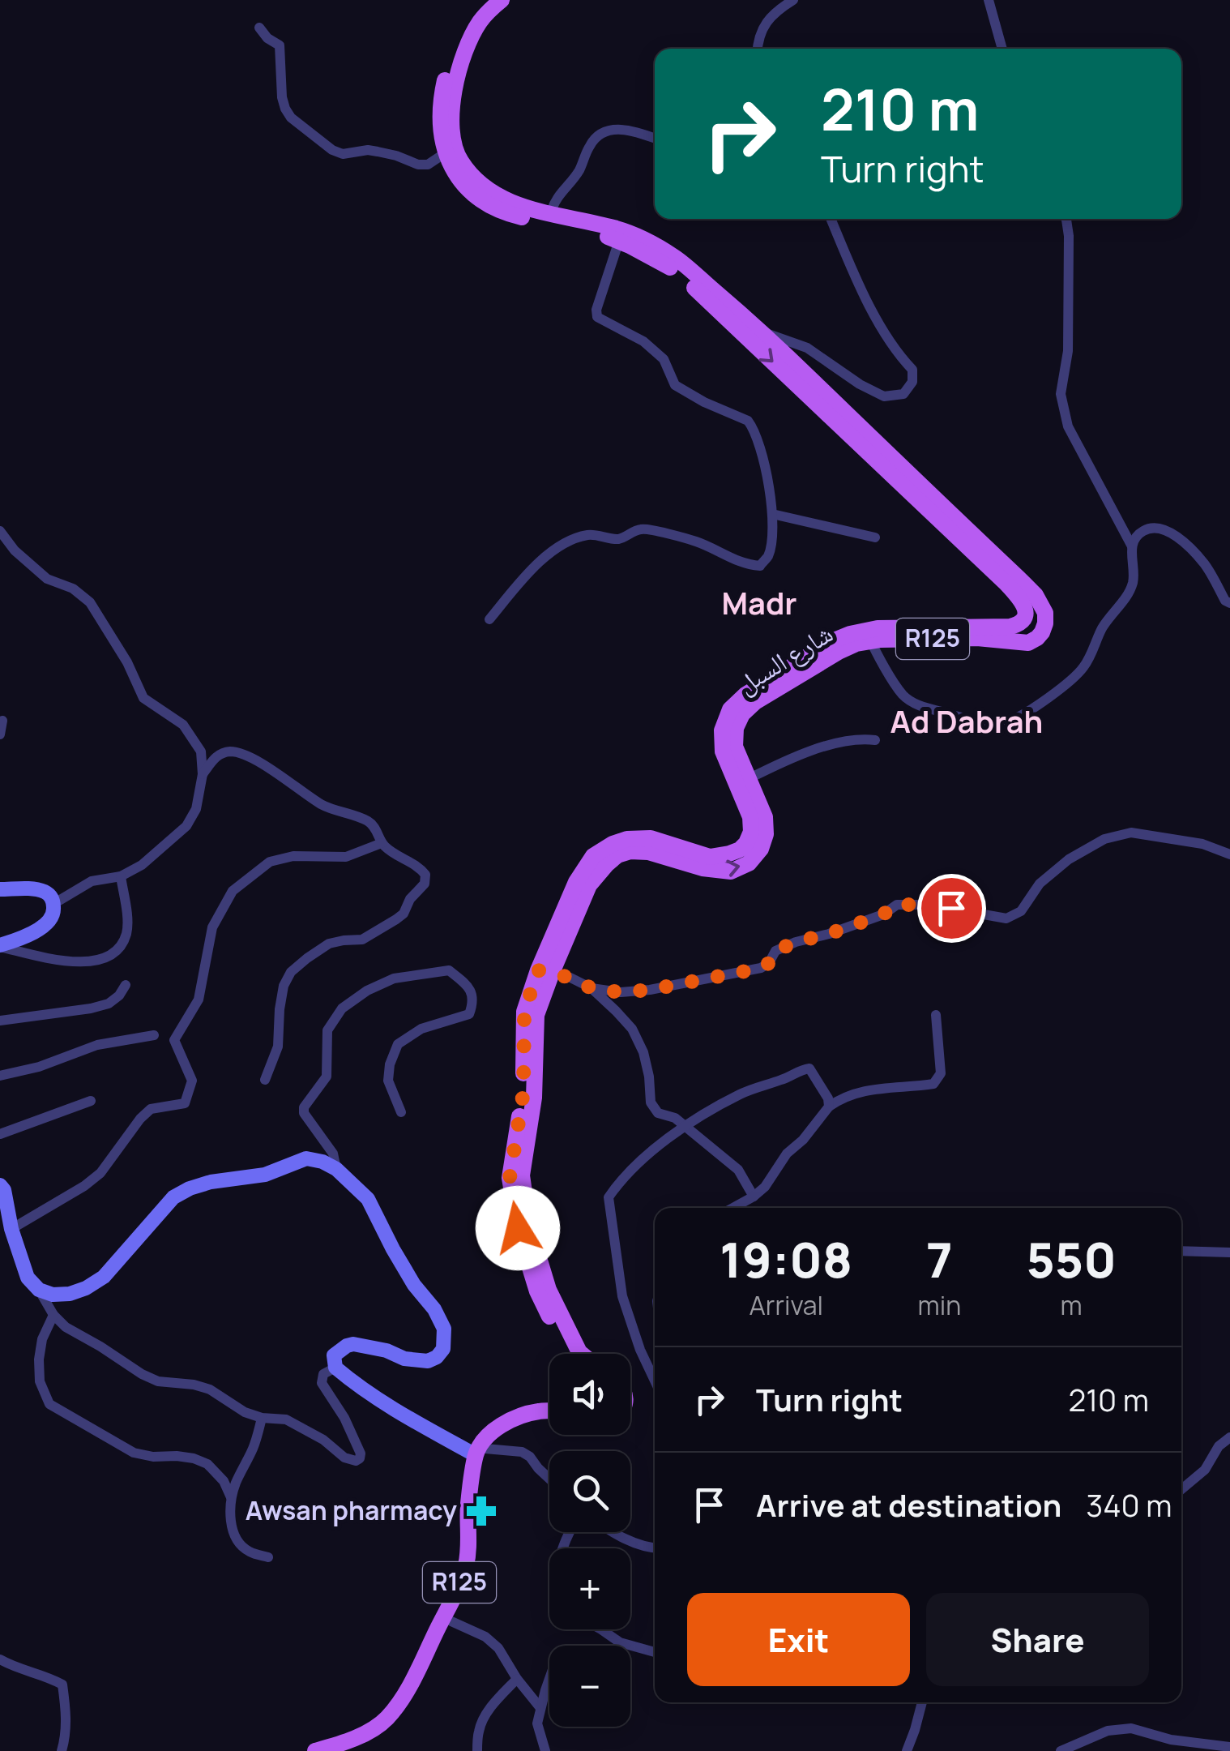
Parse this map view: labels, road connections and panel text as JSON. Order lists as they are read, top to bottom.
{
  "streets": {
    "main road": ["R125", "شارع السبل"]
  },
  "districts": ["Madr", "Ad Dabrah"],
  "places": {
    "pharmacy": ["Awsan pharmacy"]
  },
  "page": {
    "turn": ["210 m", "Turn right"],
    "eta": [
      "19:08",
      "Arrival",
      "7",
      "min",
      "550",
      "m"
    ],
    "list": [
      {
        "name": "Turn right",
        "value": "210 m"
      },
      {
        "name": "Arrive at destination",
        "value": "340 m"
      }
    ],
    "map_buttons": ["+", "−"],
    "buttons": ["Exit", "Share"]
  }
}
